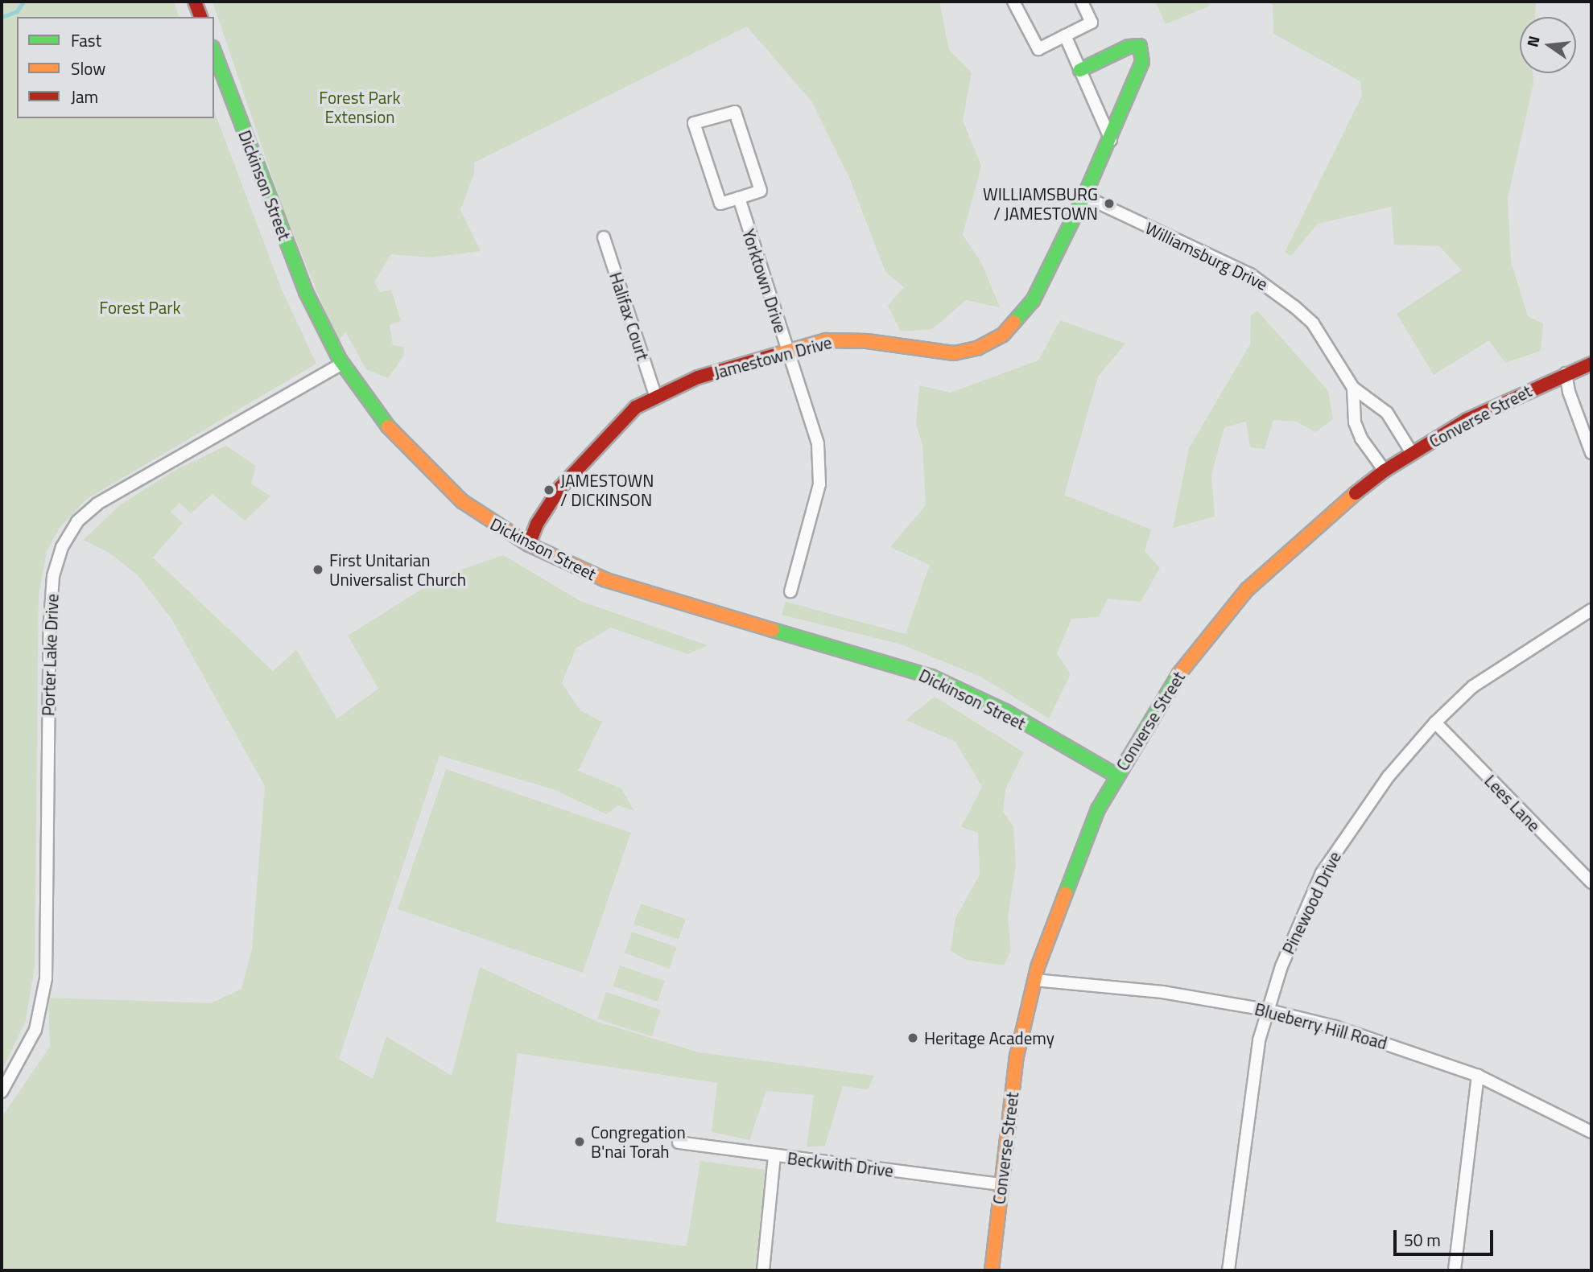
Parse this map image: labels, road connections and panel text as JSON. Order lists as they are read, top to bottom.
{
  "streets": {
    "main road": ["Dickinson Street", "Jamestown Drive", "Converse Street"],
    "street": [
      "Williamsburg Drive",
      "Yorktown Drive",
      "Halifax Court",
      "Porter Lake Drive",
      "Lees Lane",
      "Pinewood Drive",
      "Blueberry Hill Road",
      "Beckwith Drive"
    ]
  },
  "crossings": [
    ["Dickinson Street", "Jamestown Drive"],
    ["Dickinson Street", "Converse Street"],
    ["Dickinson Street", "Porter Lake Drive"],
    ["Williamsburg Drive", "Jamestown Drive"],
    ["Williamsburg Drive", "Converse Street"],
    ["Yorktown Drive", "Jamestown Drive"],
    ["Halifax Court", "Jamestown Drive"],
    ["Converse Street", "Blueberry Hill Road"],
    ["Converse Street", "Beckwith Drive"],
    ["Lees Lane", "Pinewood Drive"],
    ["Pinewood Drive", "Blueberry Hill Road"]
  ],
  "parks": ["Forest Park Extension", "Forest Park"],
  "places": [
    "WILLIAMSBURG / JAMESTOWN",
    "JAMESTOWN / DICKINSON",
    "First Unitarian Universalist Church",
    "Heritage Academy",
    "Congregation B'nai Torah"
  ],
  "legend": ["Fast", "Slow", "Jam"],
  "scale_bar": "50 m",
  "north": "left"
}
